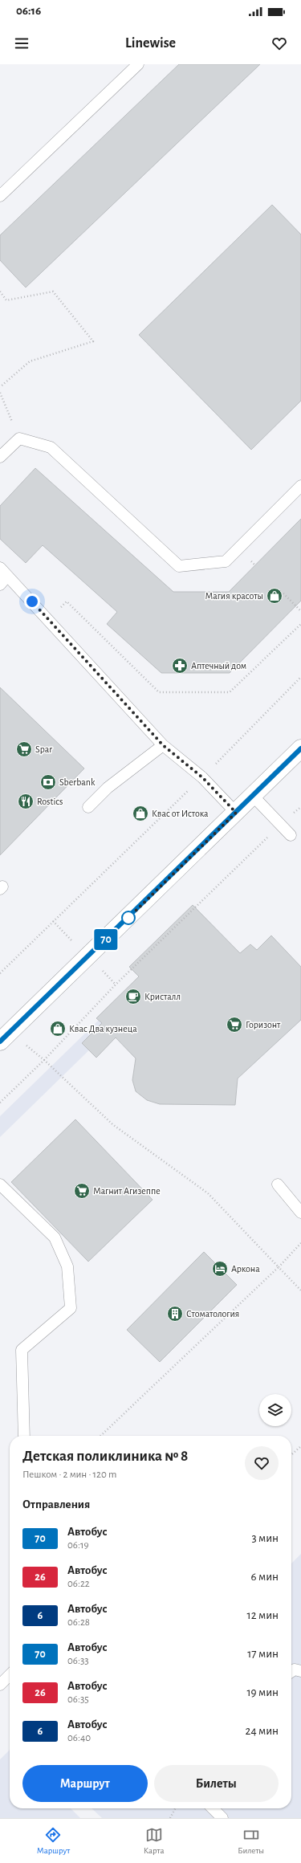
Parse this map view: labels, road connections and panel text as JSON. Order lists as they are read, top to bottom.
{
  "places": {
    "shop": ["Магия красоты", "Квас от Истока", "Квас Два кузнеца"],
    "pharmacy": ["Аптечный дом"],
    "supermarket": ["Spar", "Горизонт", "Магнит Агизеппе"],
    "bank": ["Sberbank"],
    "restaurant": ["Rostics"],
    "cafe": ["Кристалл"],
    "hotel": ["Аркона"],
    "building": ["Стоматология"]
  },
  "lines": ["bus line 70"],
  "page": {
    "status": "06:16",
    "header": "Linewise",
    "on_map": "70",
    "heading": [
      ["Детская поликлиника № 8", "Пешком · 2 мин · 120 m"],
      "Отправления"
    ],
    "list": [
      {
        "mark": "70",
        "name": "Автобус",
        "note": "06:19",
        "value": "3 мин"
      },
      {
        "mark": "26",
        "name": "Автобус",
        "note": "06:22",
        "value": "6 мин"
      },
      {
        "mark": "6",
        "name": "Автобус",
        "note": "06:28",
        "value": "12 мин"
      },
      {
        "mark": "70",
        "name": "Автобус",
        "note": "06:33",
        "value": "17 мин"
      },
      {
        "mark": "26",
        "name": "Автобус",
        "note": "06:35",
        "value": "19 мин"
      },
      {
        "mark": "6",
        "name": "Автобус",
        "note": "06:40",
        "value": "24 мин"
      }
    ],
    "buttons": ["Маршрут", "Билеты"],
    "tabs": ["Маршрут", "Карта", "Билеты"]
  }
}
